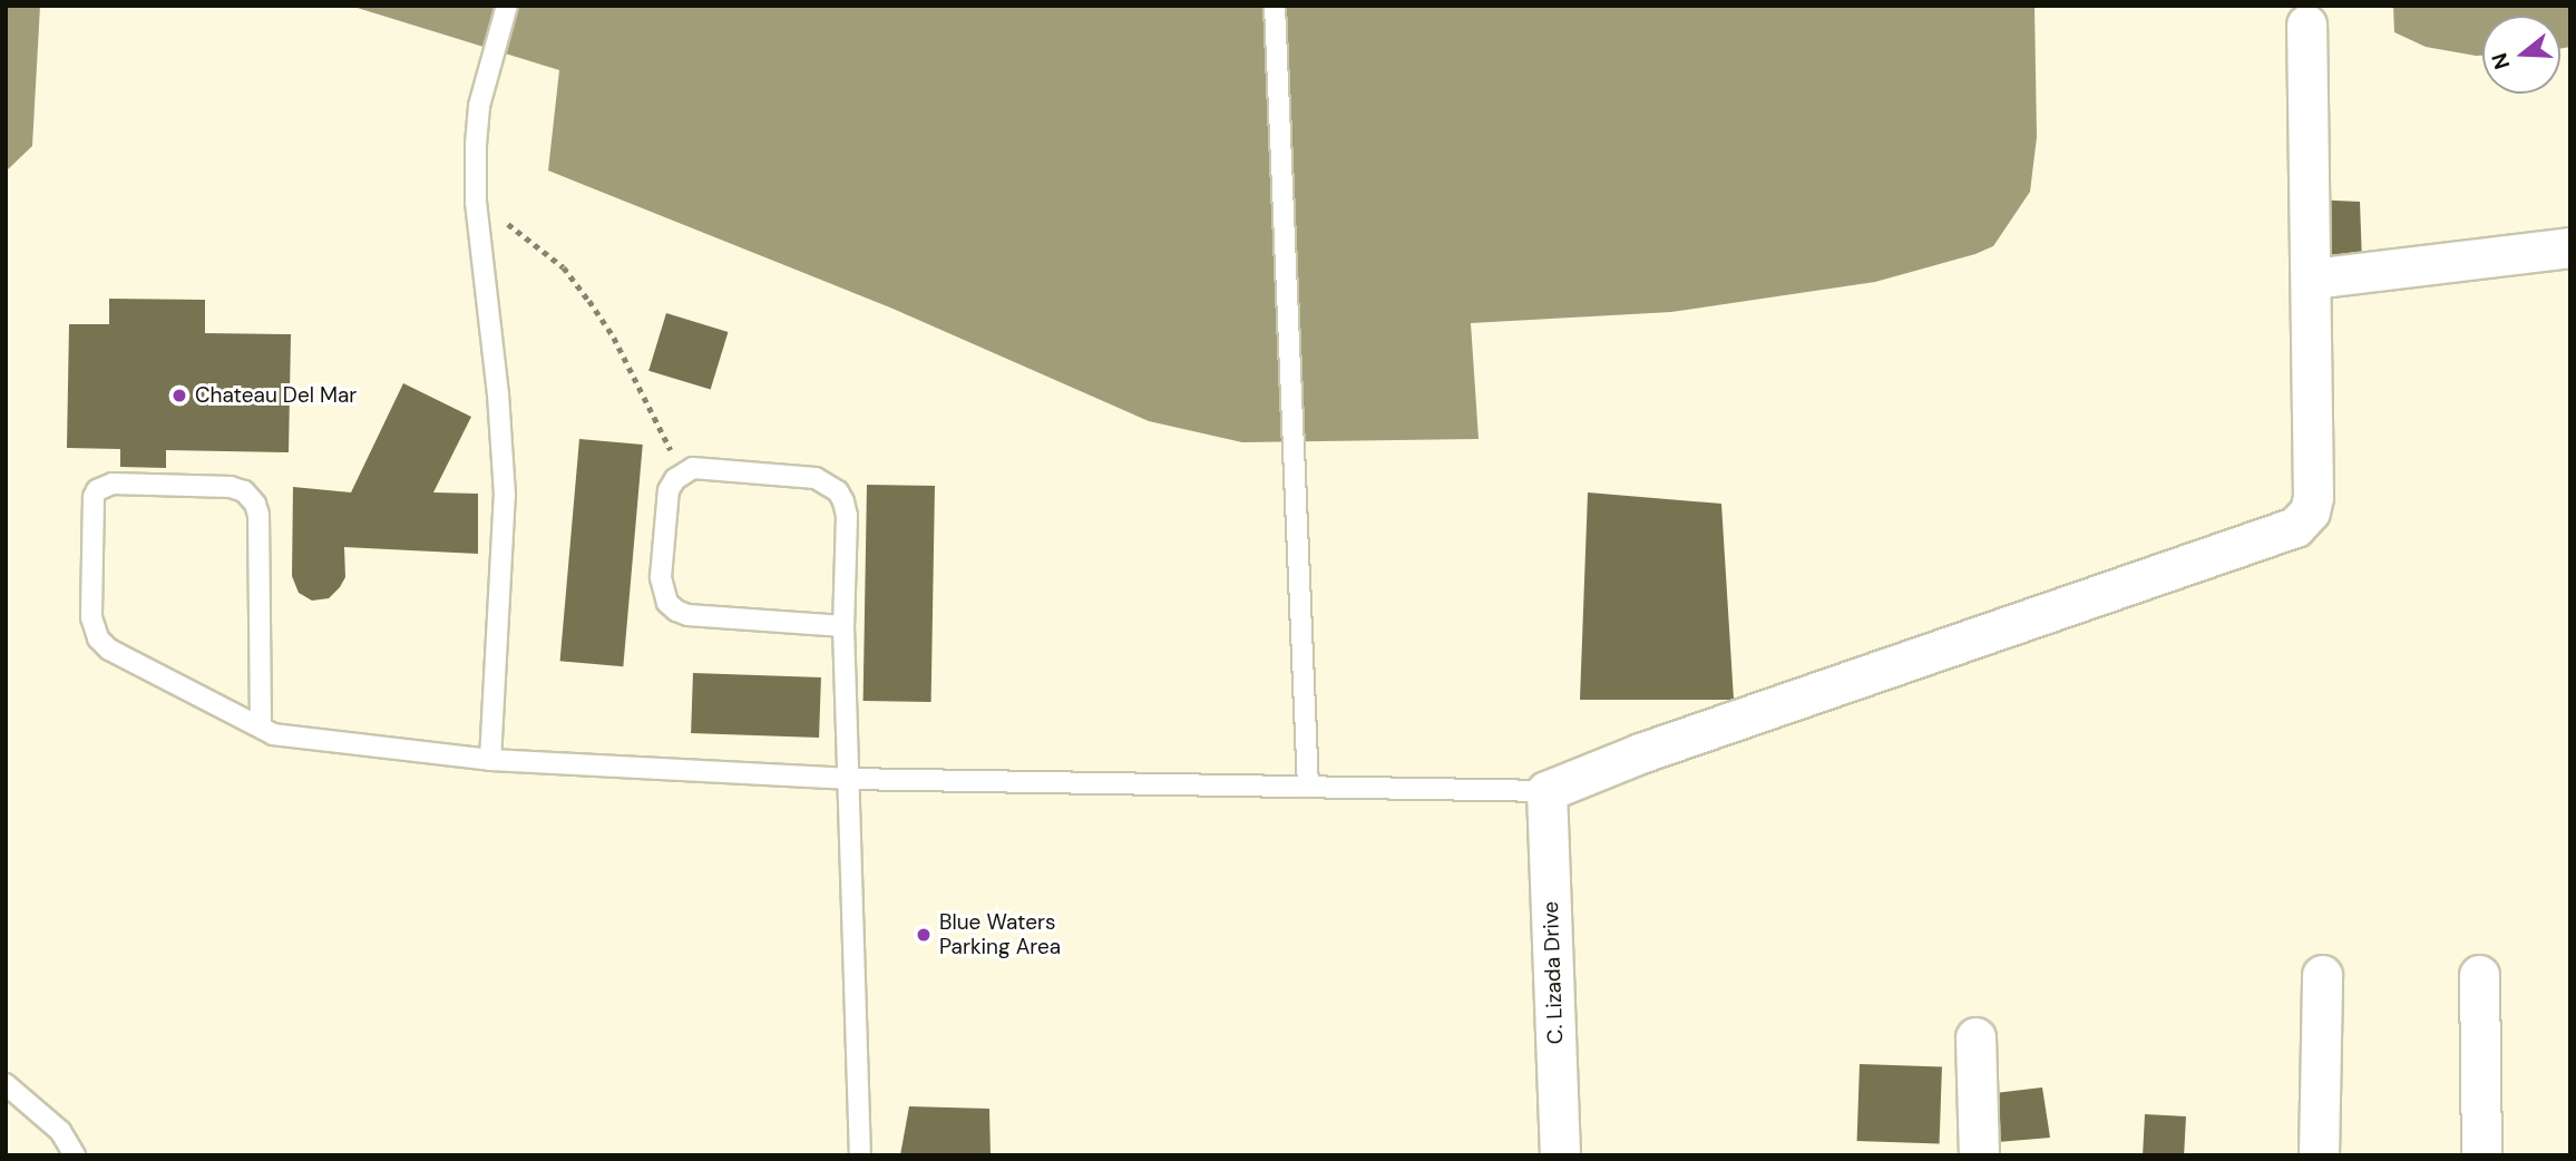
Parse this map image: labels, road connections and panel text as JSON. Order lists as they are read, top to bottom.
{
  "streets": {
    "street": ["C. Lizada Drive"]
  },
  "places": ["Chateau Del Mar", "Blue Waters Parking Area"],
  "north": "left"
}
